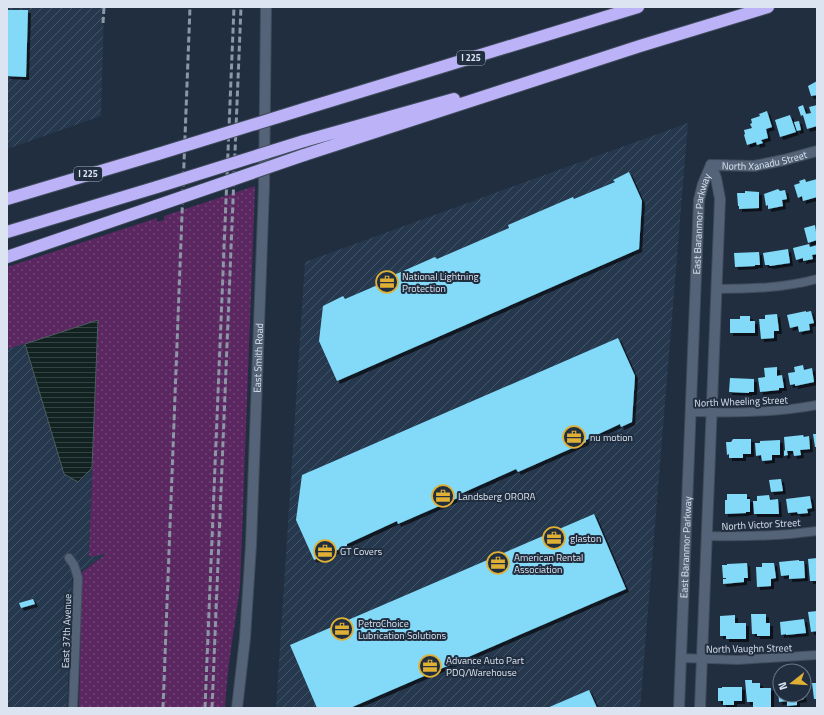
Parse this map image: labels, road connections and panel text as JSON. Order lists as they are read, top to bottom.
{
  "streets": {
    "highway": ["I 225"],
    "street": [
      "North Xanadu Street",
      "East Baranmor Parkway",
      "East Smith Road",
      "North Wheeling Street",
      "North Victor Street",
      "East 37th Avenue",
      "North Vaughn Street"
    ]
  },
  "crossings": [
    ["North Xanadu Street", "East Baranmor Parkway"],
    ["East Baranmor Parkway", "North Wheeling Street"],
    ["East Baranmor Parkway", "North Victor Street"],
    ["East Baranmor Parkway", "North Vaughn Street"]
  ],
  "places": {
    "office": [
      "National Lightning Protection",
      "nu motion",
      "Landsberg ORORA",
      "glaston",
      "GT Covers",
      "American Rental Association",
      "PetroChoice Lubrication Solutions",
      "Advance Auto Part PDQ/Warehouse"
    ]
  },
  "north": "left"
}
